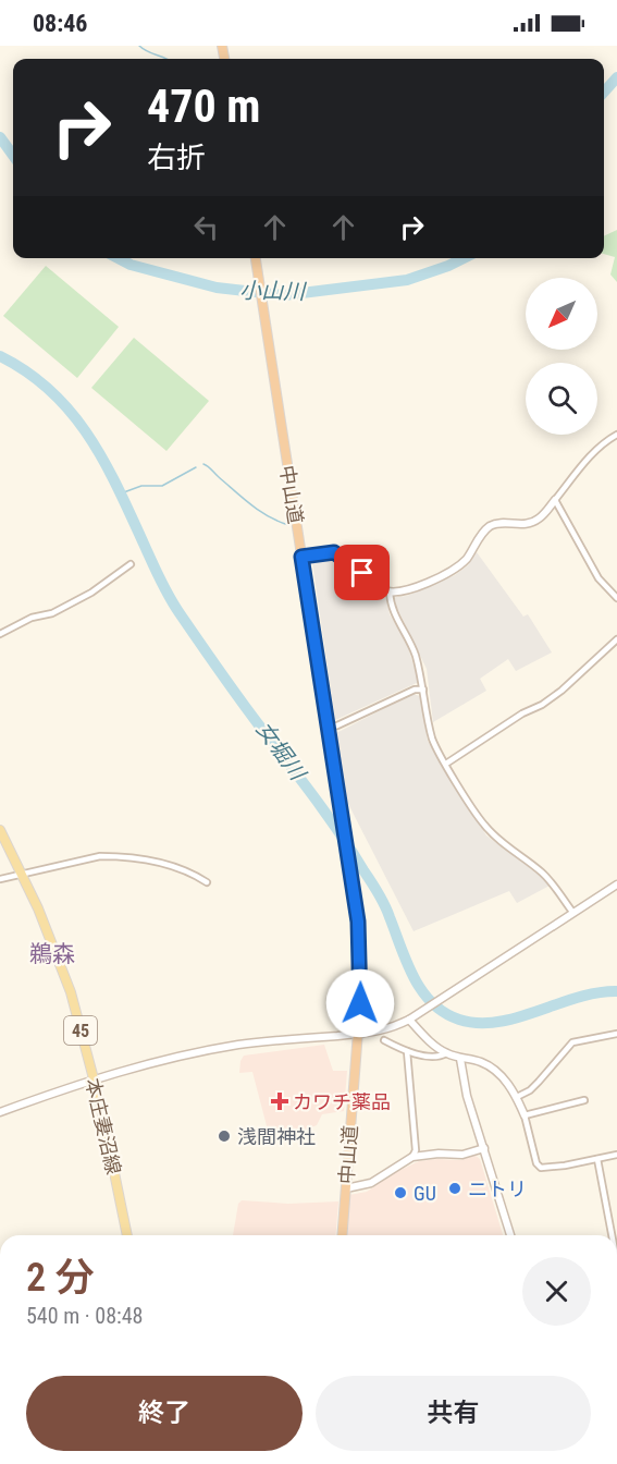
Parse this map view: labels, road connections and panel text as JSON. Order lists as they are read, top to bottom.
{
  "streets": {
    "highway": ["中山道"],
    "main road": ["45", "本庄妻沼線"]
  },
  "districts": ["鵜森"],
  "water": ["小山川", "女堀川"],
  "places": {
    "health": ["カワチ薬品"],
    "other": ["浅間神社", "ニトリ", "GU"]
  },
  "north": "bottom left",
  "page": {
    "status": "08:46",
    "turn": ["470 m", "右折"],
    "heading": ["2 分", "540 m · 08:48"],
    "buttons": ["終了", "共有"]
  }
}
